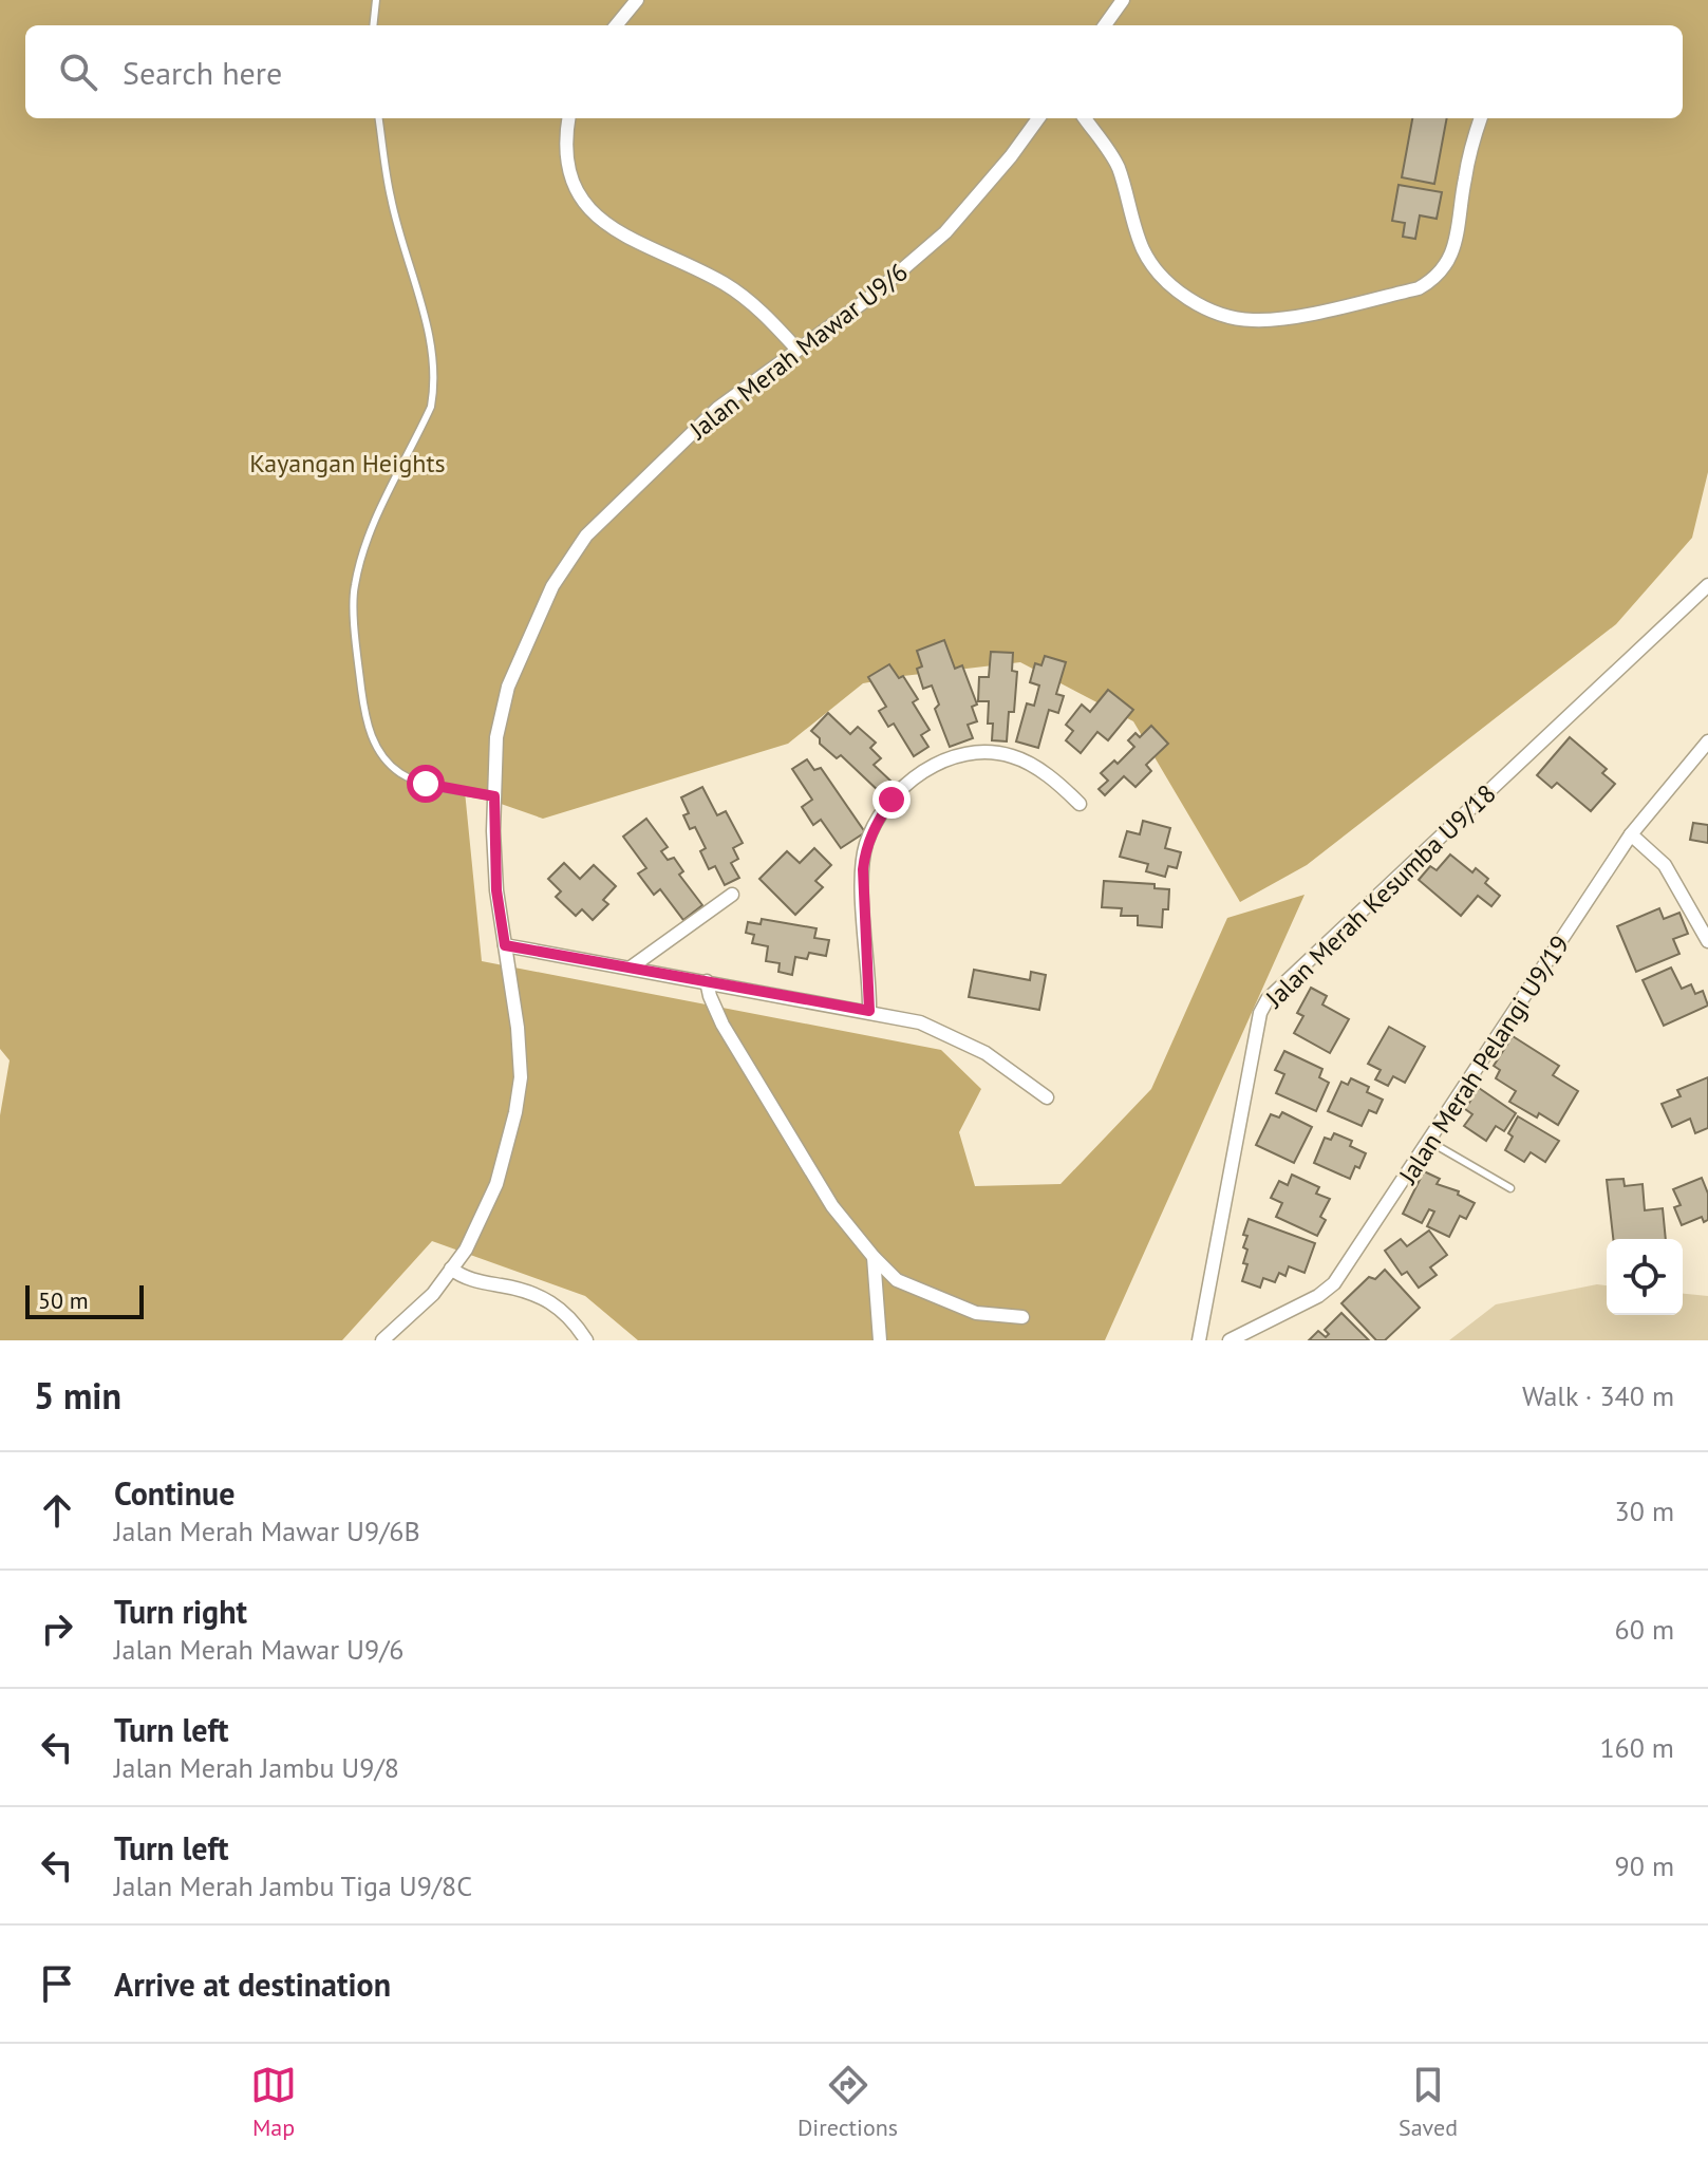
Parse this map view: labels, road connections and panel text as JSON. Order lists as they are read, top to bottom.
{
  "streets": {
    "street": ["Jalan Merah Mawar U9/6", "Jalan Merah Kesumba U9/18", "Jalan Merah Pelangi U9/19"]
  },
  "parks": ["Kayangan Heights"],
  "scale_bar": "50 m",
  "page": {
    "search": "Search here",
    "scale": "50 m",
    "heading": ["5 min", "Walk · 340 m"],
    "list": [
      ["Continue", "Jalan Merah Mawar U9/6B", "30 m"],
      ["Turn right", "Jalan Merah Mawar U9/6", "60 m"],
      ["Turn left", "Jalan Merah Jambu U9/8", "160 m"],
      ["Turn left", "Jalan Merah Jambu Tiga U9/8C", "90 m"],
      "Arrive at destination"
    ],
    "nav": ["Map", "Directions", "Saved"]
  }
}
